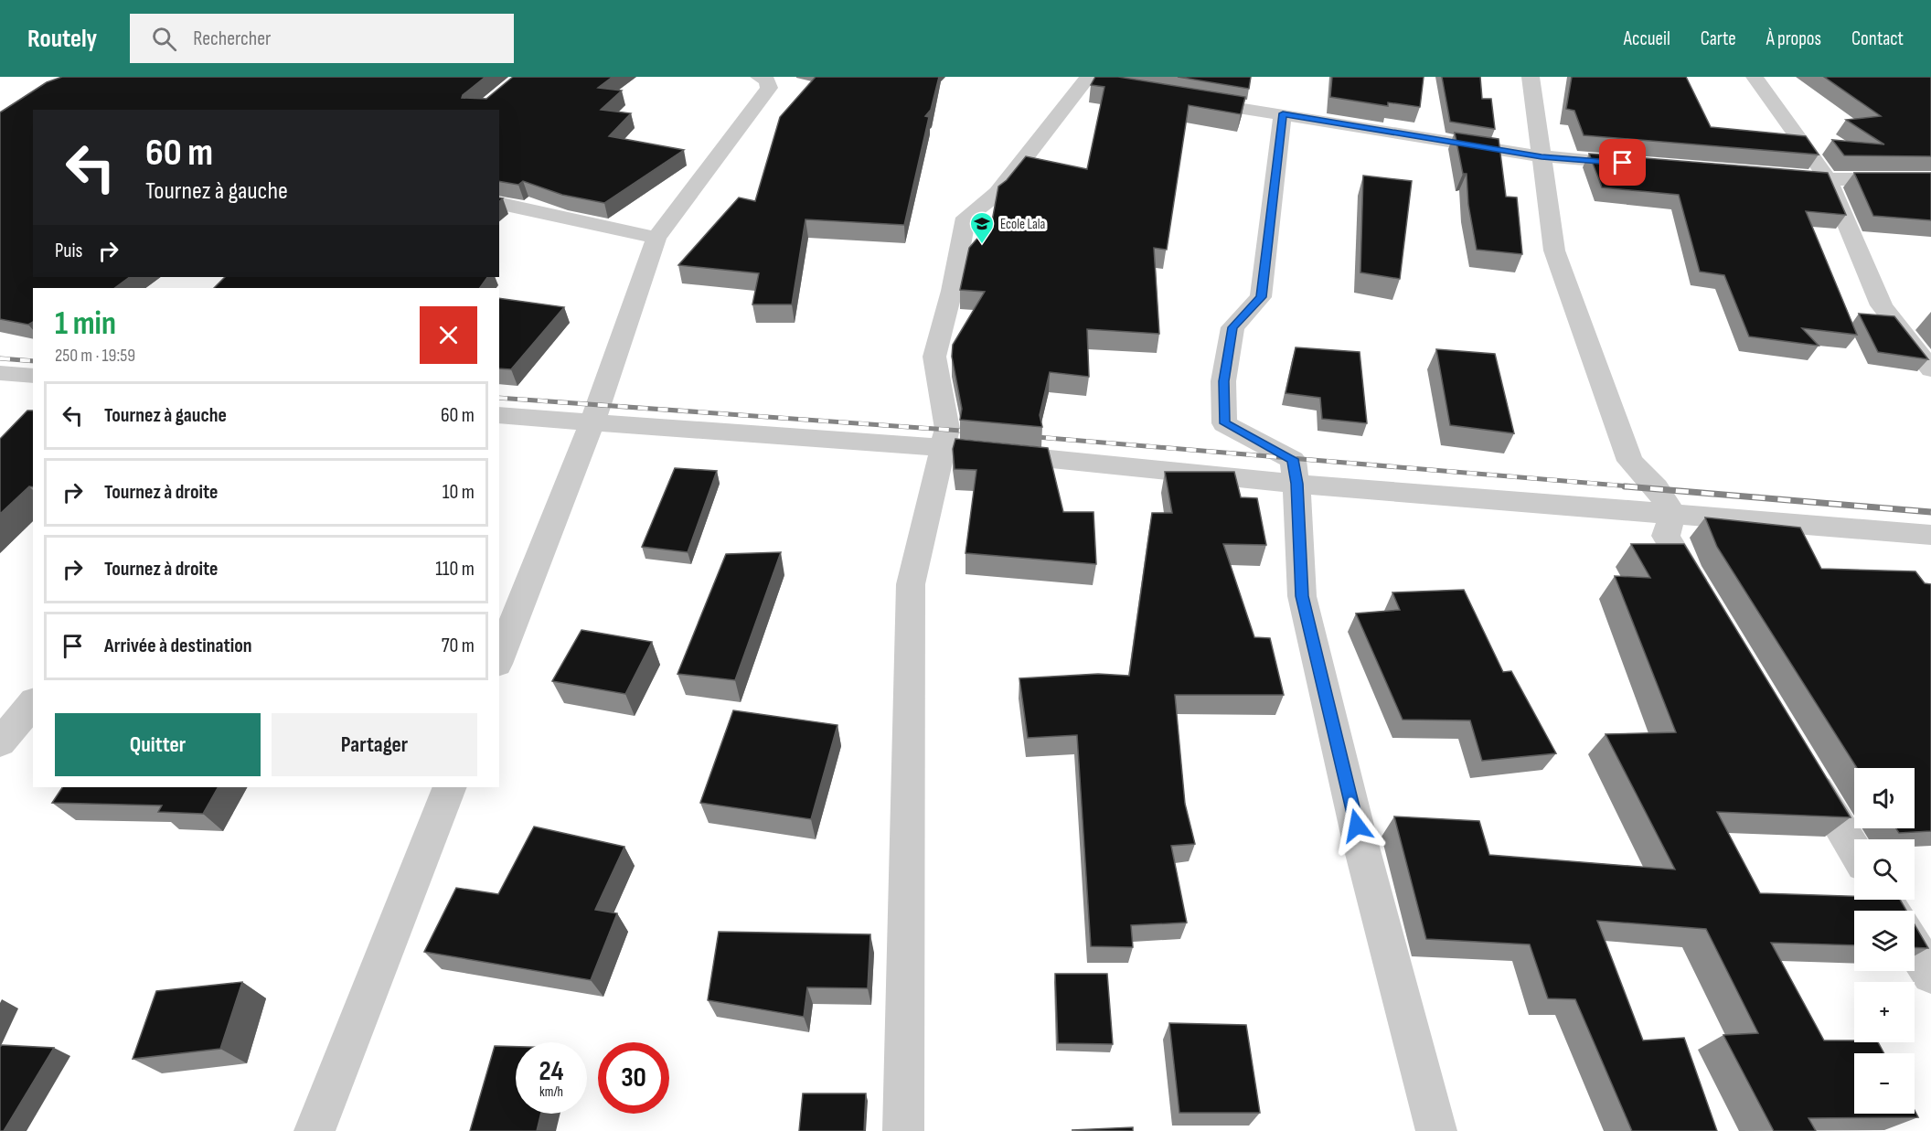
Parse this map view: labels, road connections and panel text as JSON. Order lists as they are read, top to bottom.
{
  "places": {
    "school or university": ["Ecole Lala"]
  },
  "page": {
    "header": "Routely",
    "search": "Rechercher",
    "nav": [
      "Accueil",
      "Carte",
      "À propos",
      "Contact"
    ],
    "turn": ["60 m", "Tournez à gauche"],
    "then": "Puis",
    "heading": ["1 min", "250 m · 19:59"],
    "list": [
      {
        "name": "Tournez à gauche",
        "value": "60 m"
      },
      {
        "name": "Tournez à droite",
        "value": "10 m"
      },
      {
        "name": "Tournez à droite",
        "value": "110 m"
      },
      {
        "name": "Arrivée à destination",
        "value": "70 m"
      }
    ],
    "buttons": ["Quitter", "Partager"],
    "map_buttons": ["+", "−"],
    "speed": "24 km/h",
    "limit": "30"
  }
}
